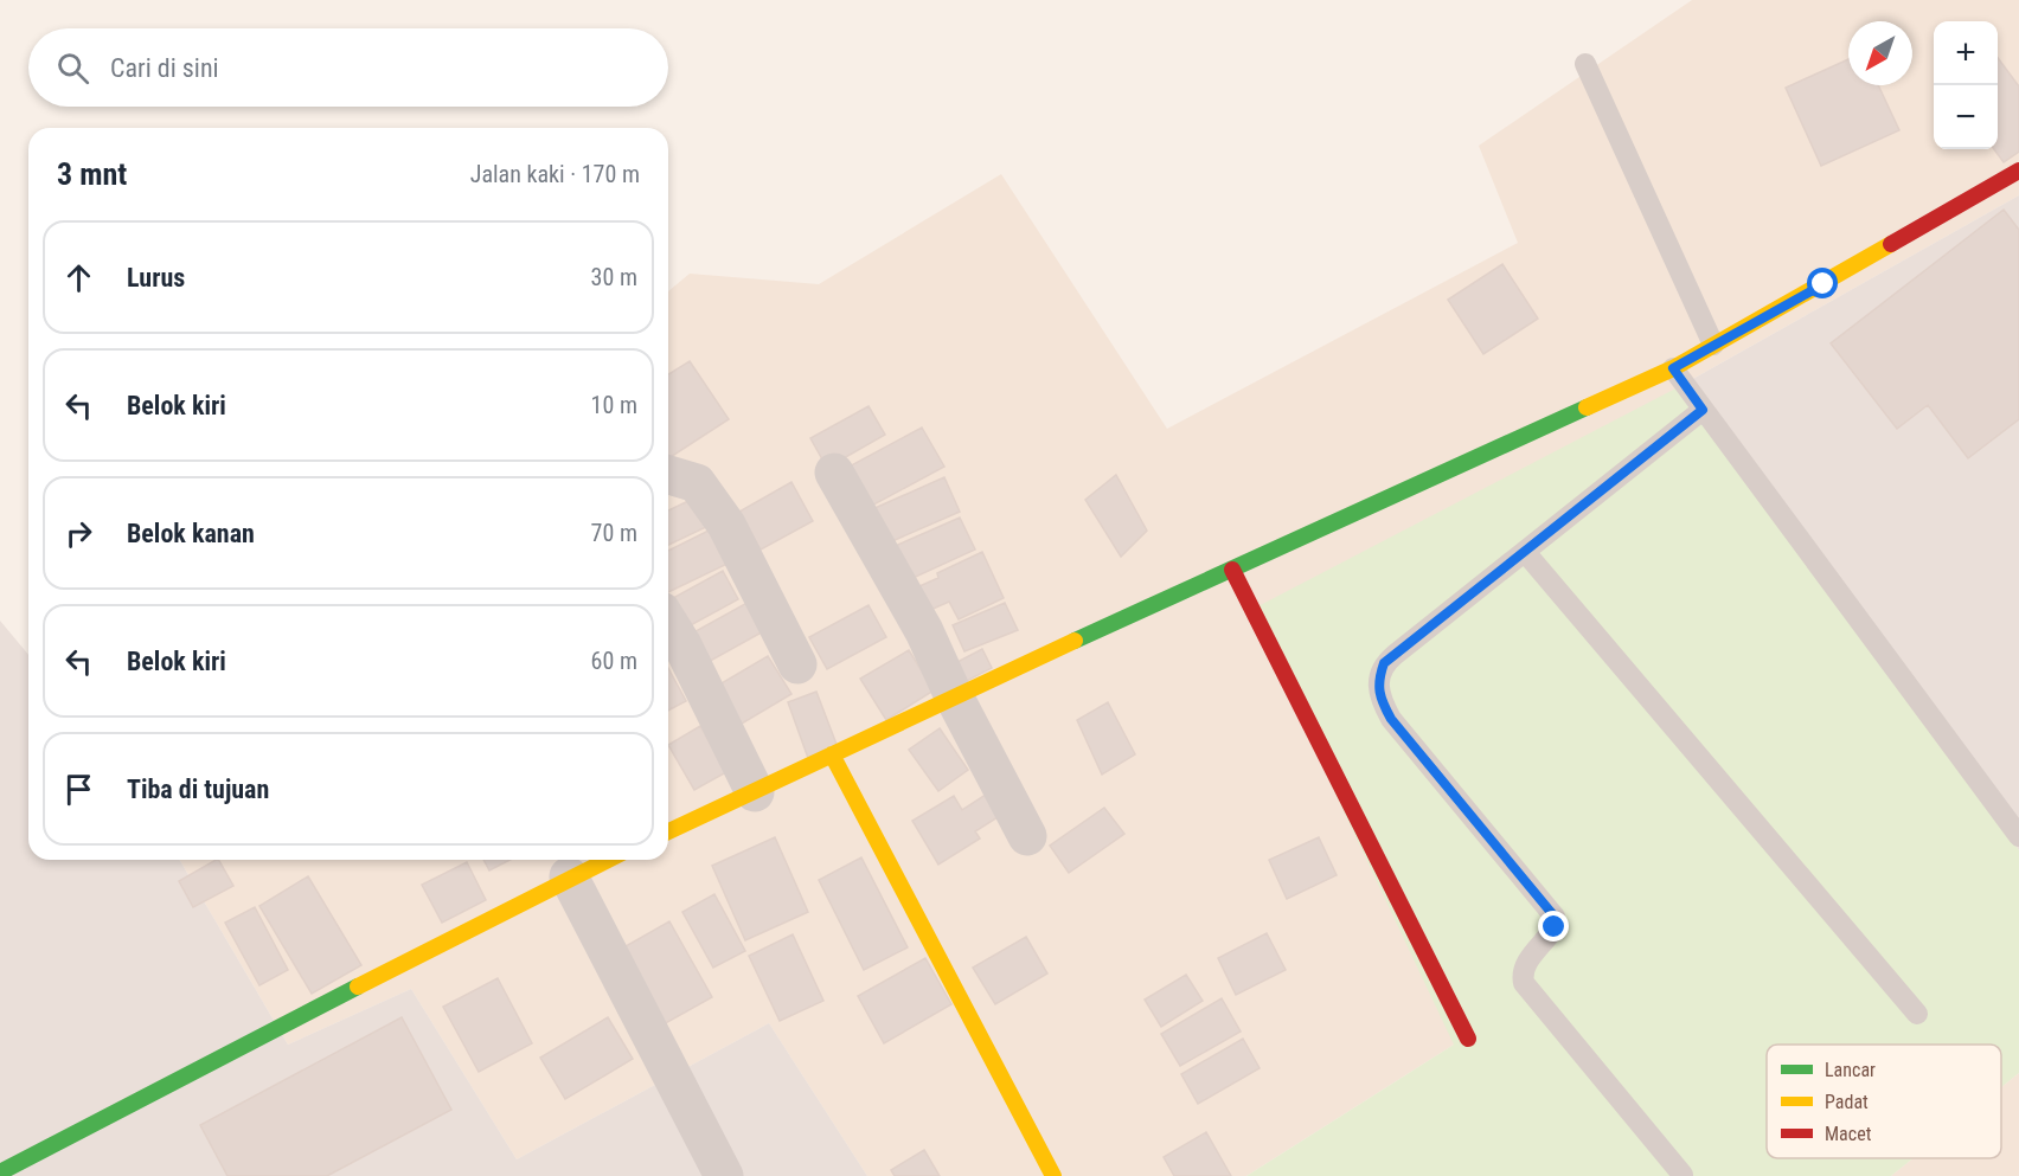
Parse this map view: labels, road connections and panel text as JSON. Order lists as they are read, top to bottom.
{
  "legend": ["Lancar", "Padat", "Macet"],
  "north": "bottom left",
  "page": {
    "map_buttons": ["+", "−"],
    "search": "Cari di sini",
    "heading": ["3 mnt", "Jalan kaki · 170 m"],
    "list": [
      ["Lurus", "30 m"],
      ["Belok kiri", "10 m"],
      ["Belok kanan", "70 m"],
      ["Belok kiri", "60 m"],
      "Tiba di tujuan"
    ]
  }
}
